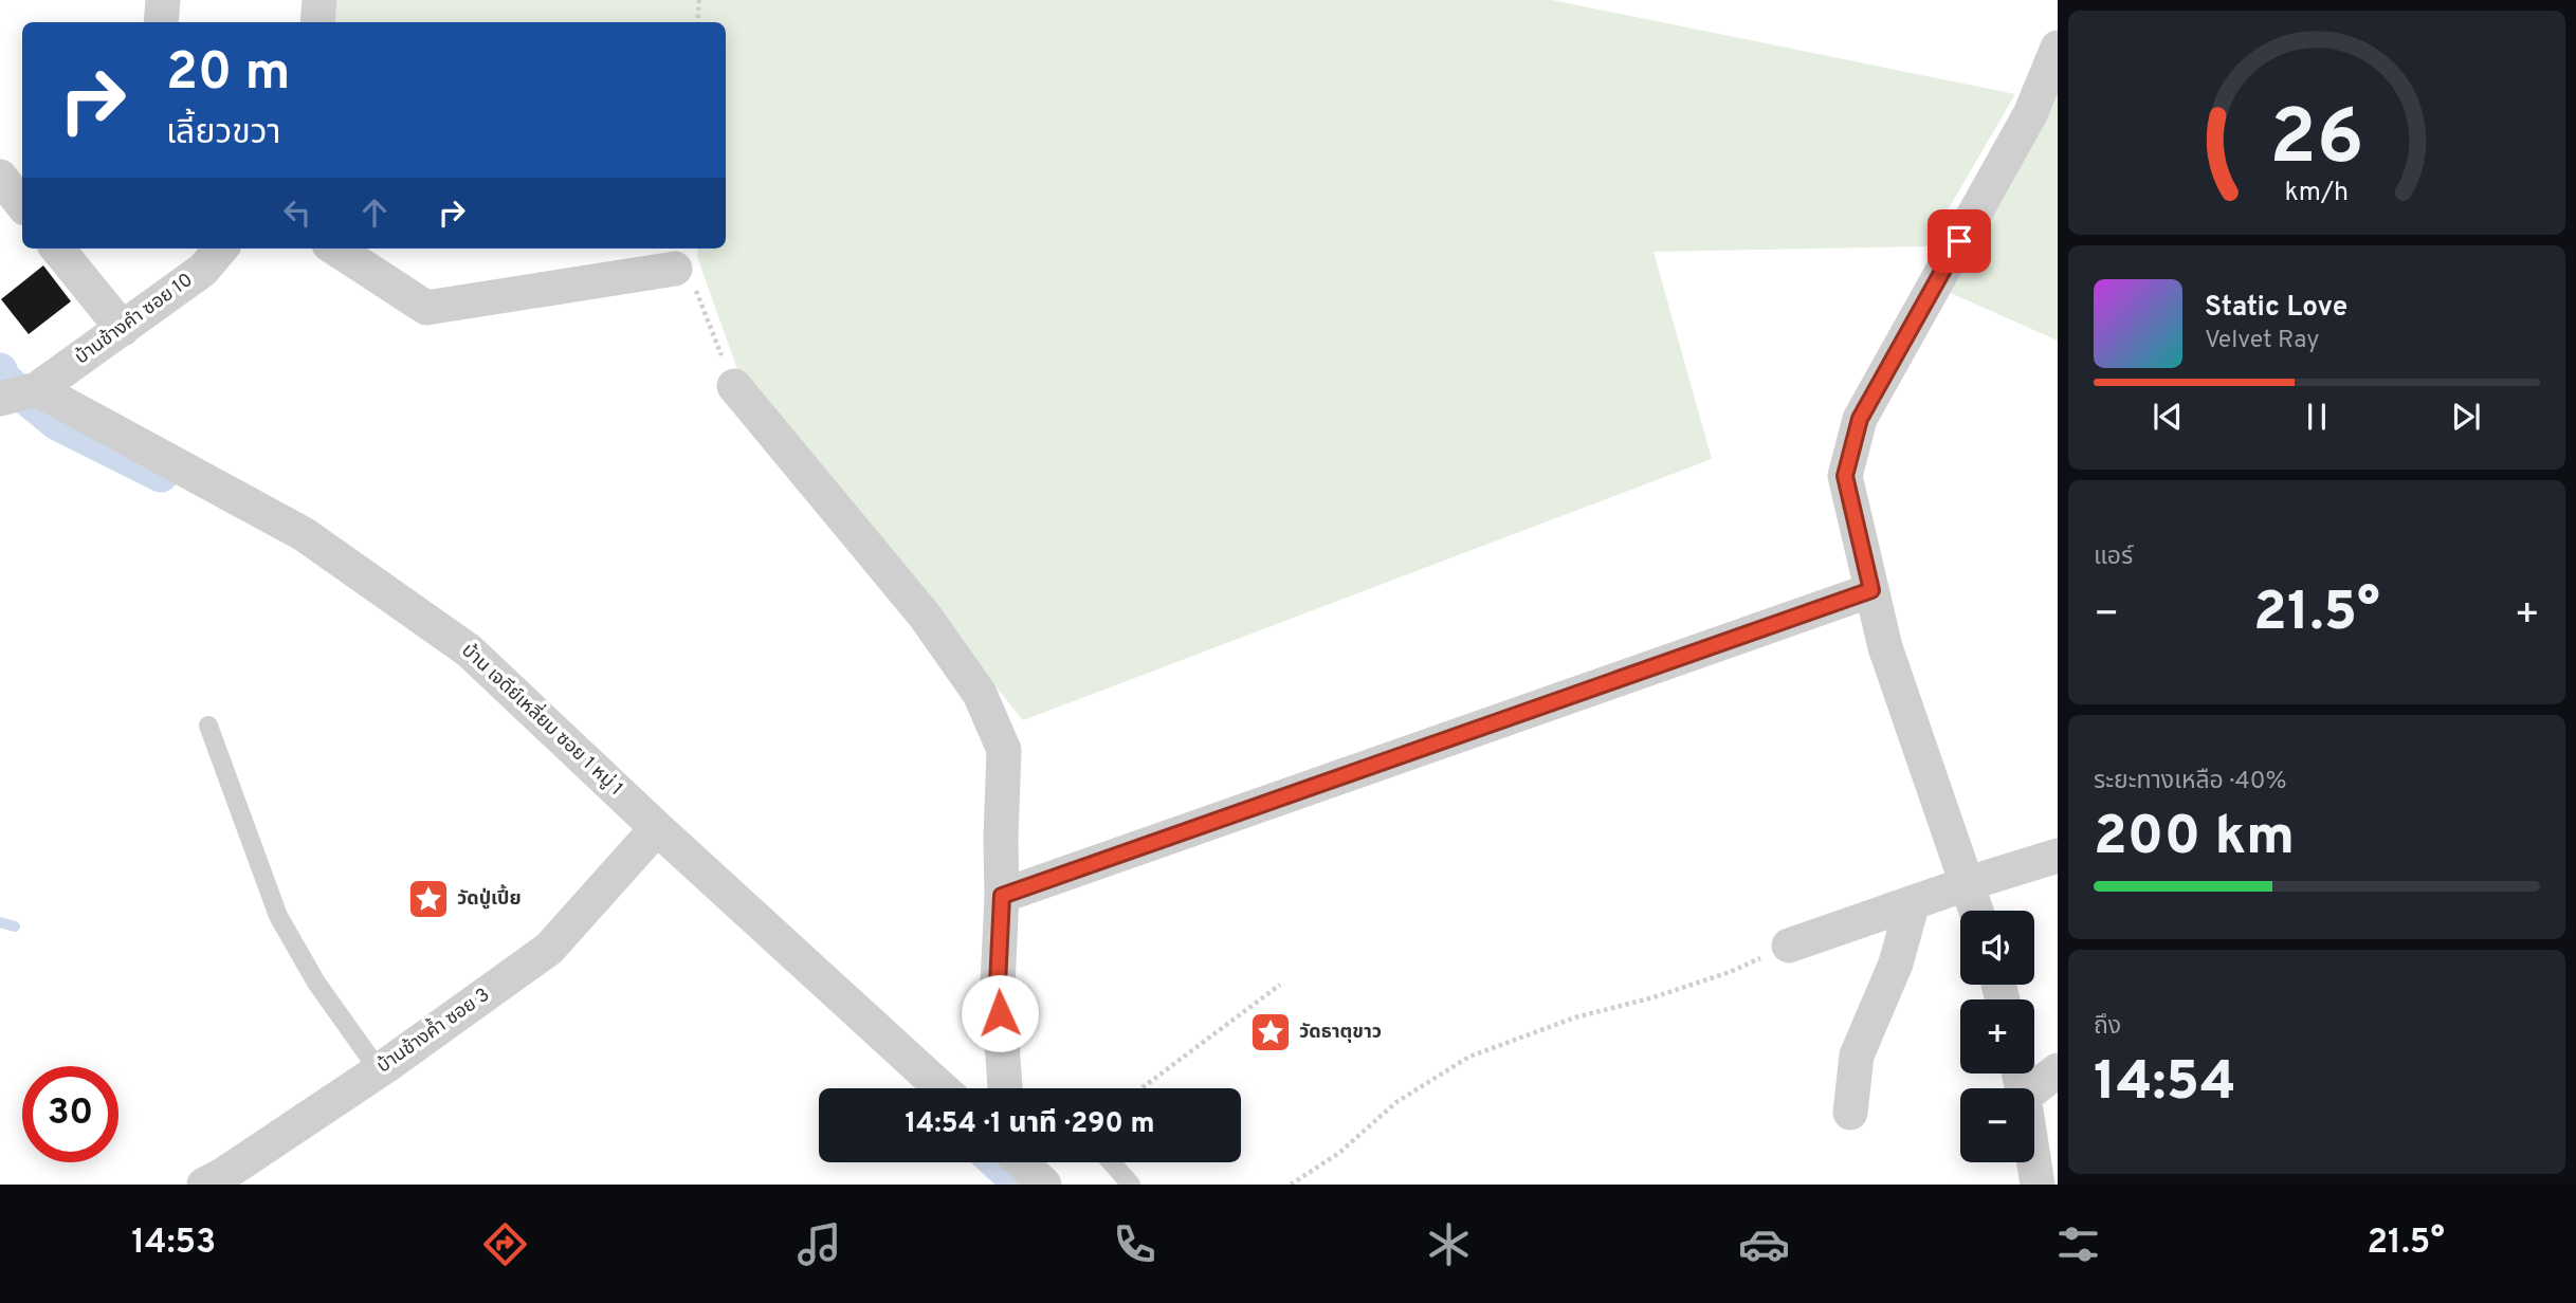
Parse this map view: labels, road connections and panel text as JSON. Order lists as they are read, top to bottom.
{
  "streets": {
    "street": ["บ้านช้างคำ ซอย 10", "บ้าน เจดีย์เหลี่ยม ซอย 1 หมู่ 1", "บ้านช้างค้ำ ซอย 3"]
  },
  "crossings": [
    ["บ้านช้างคำ ซอย 10", "บ้าน เจดีย์เหลี่ยม ซอย 1 หมู่ 1"],
    ["บ้าน เจดีย์เหลี่ยม ซอย 1 หมู่ 1", "บ้านช้างค้ำ ซอย 3"]
  ],
  "places": {
    "place": ["วัดปู่เปี้ย", "วัดธาตุขาว"]
  },
  "page": {
    "turn": ["20 m", "เลี้ยวขวา"],
    "song": ["Static Love", "Velvet Ray"],
    "tile": [
      "แอร์",
      ["ระยะทางเหลือ · 40%", "200 km"],
      ["ถึง", "14:54"]
    ],
    "heat": ["−", "21.5°", "+"],
    "map_buttons": ["+", "−"],
    "limit": "30",
    "trip": "14:54 · 1 นาที · 290 m",
    "tabs": ["14:53", "21.5°"],
    "gauge": ["26", "km/h"]
  }
}
